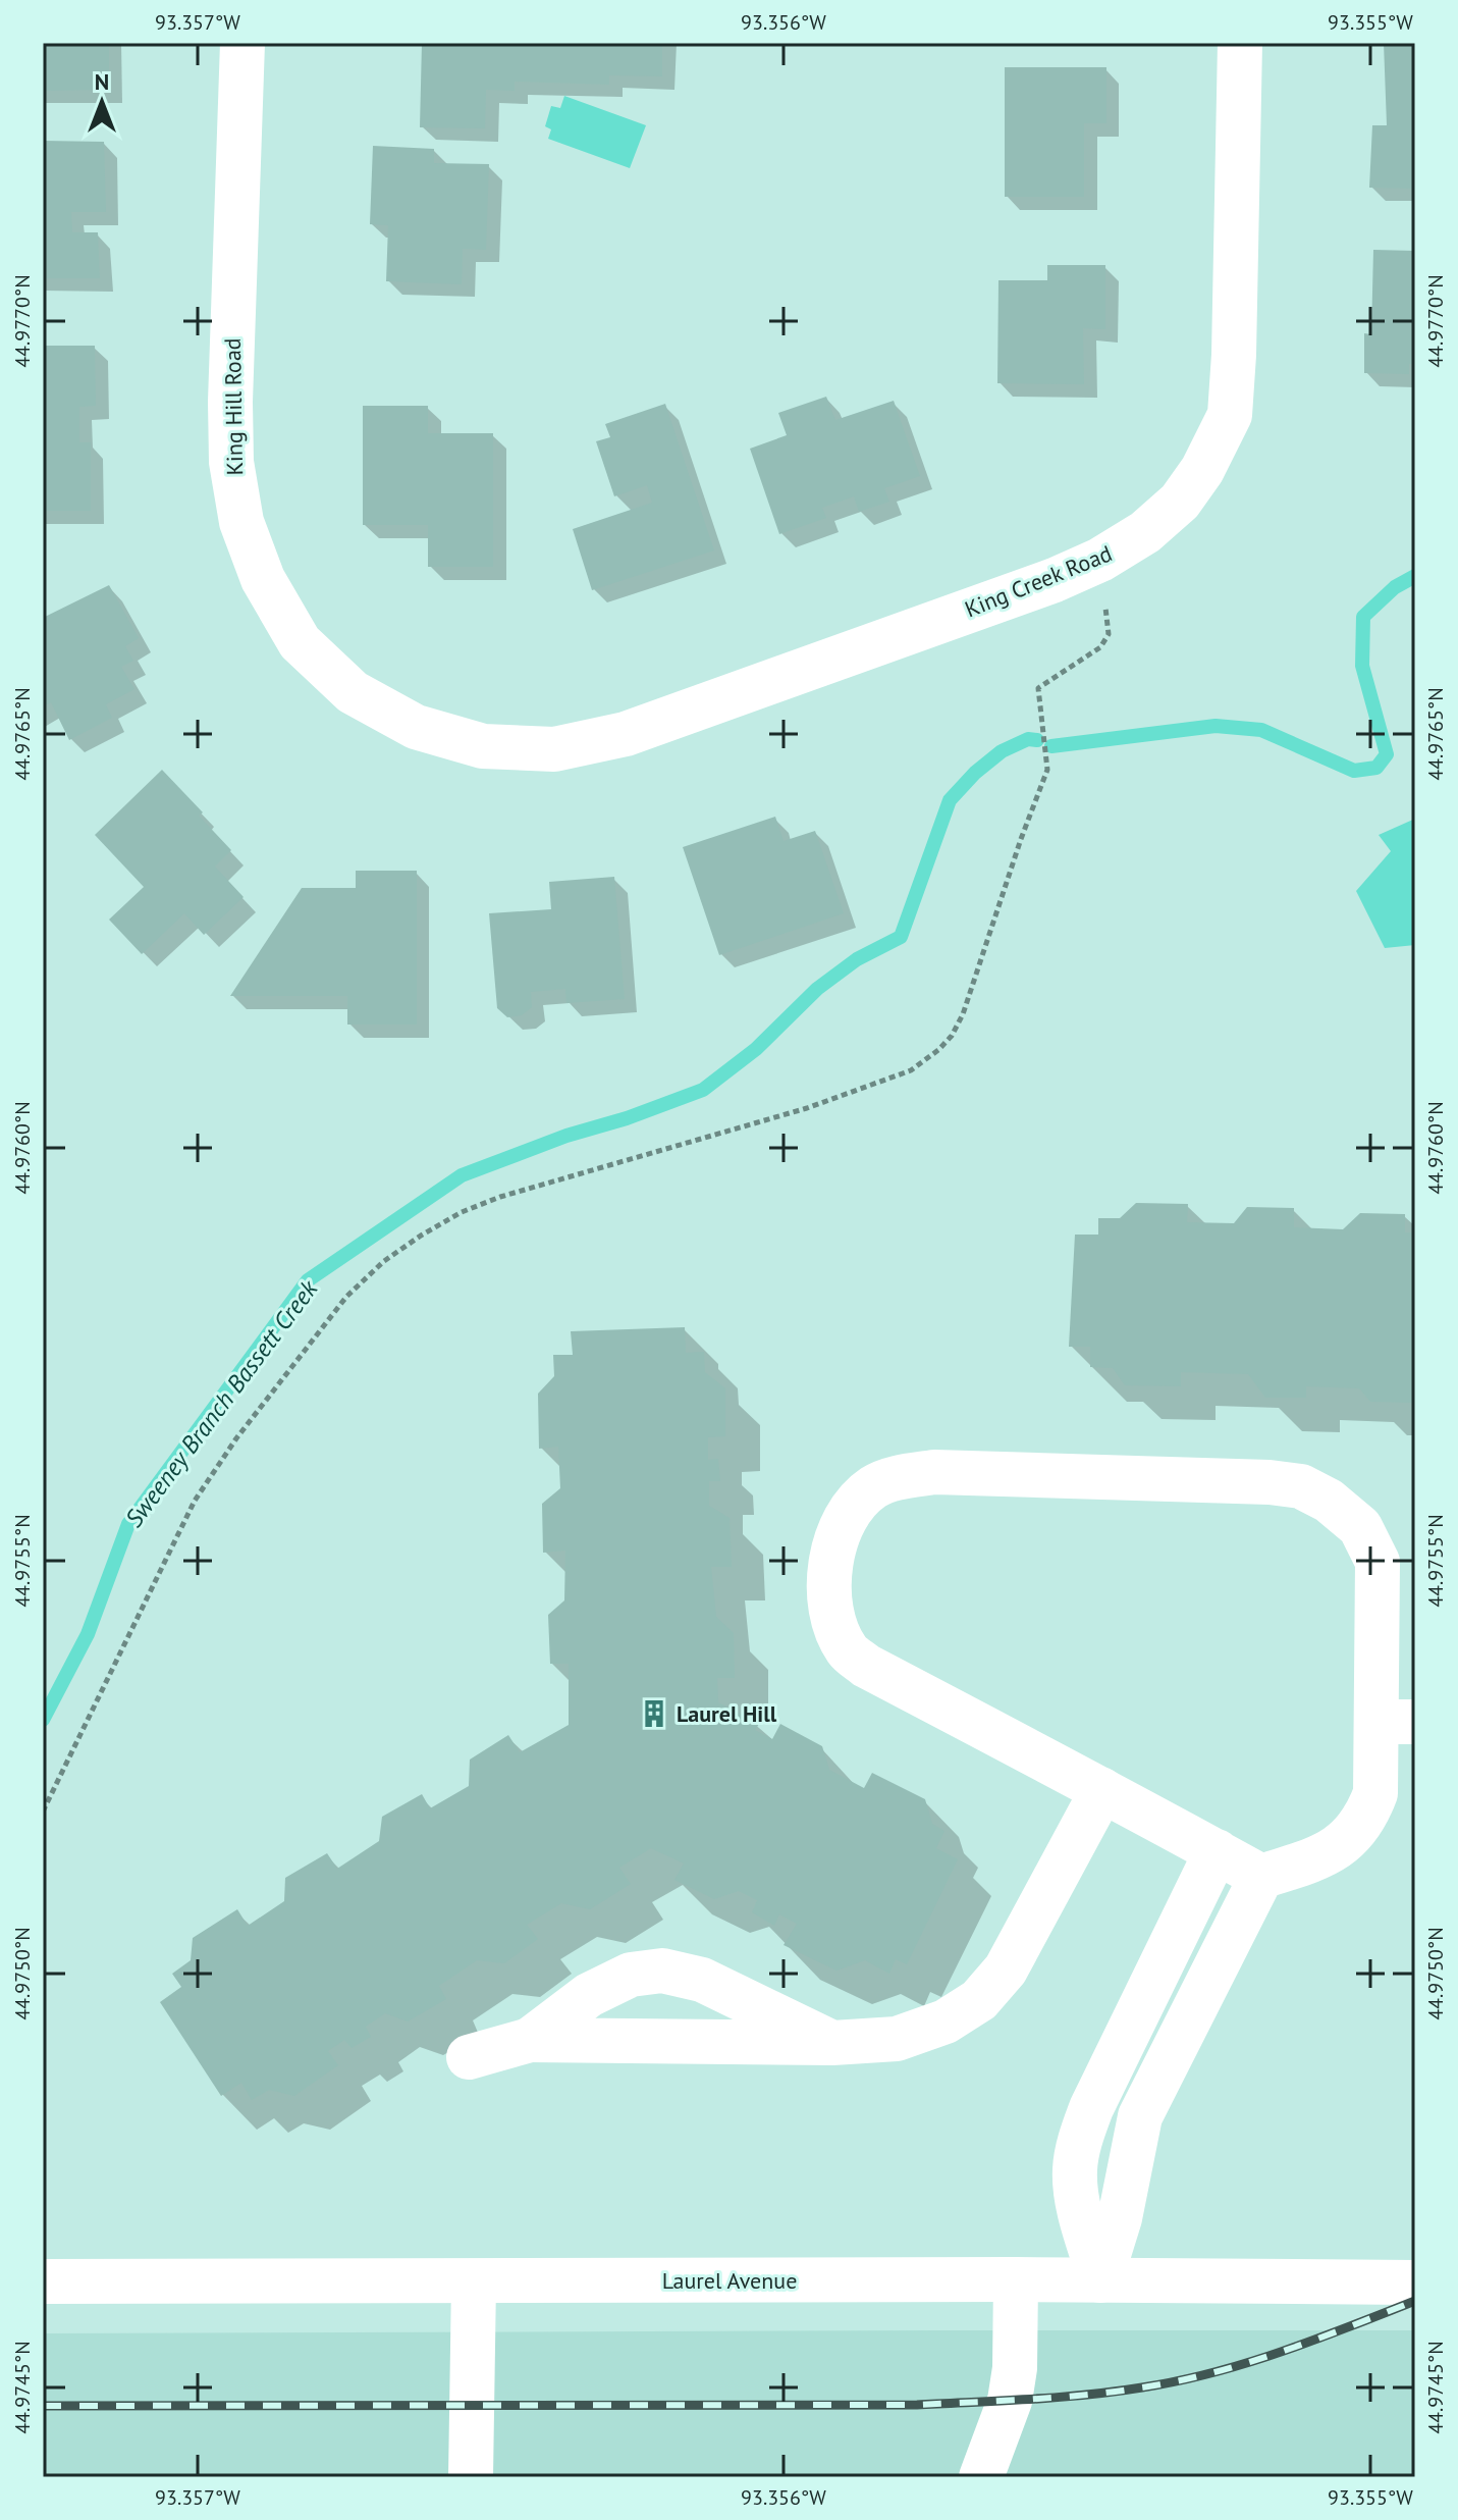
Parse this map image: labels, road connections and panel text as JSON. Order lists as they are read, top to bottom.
{
  "streets": {
    "street": ["King Hill Road", "King Creek Road", "Laurel Avenue"]
  },
  "crossings": [
    ["King Hill Road", "King Creek Road"]
  ],
  "water": ["Sweeney Branch Bassett Creek"],
  "places": {
    "building": ["Laurel Hill"]
  },
  "north": "top",
  "coordinates": [
    "93.357°W",
    "93.356°W",
    "93.355°W",
    "44.9770°N",
    "44.9765°N",
    "44.9760°N",
    "44.9755°N",
    "44.9750°N",
    "44.9745°N"
  ]
}
